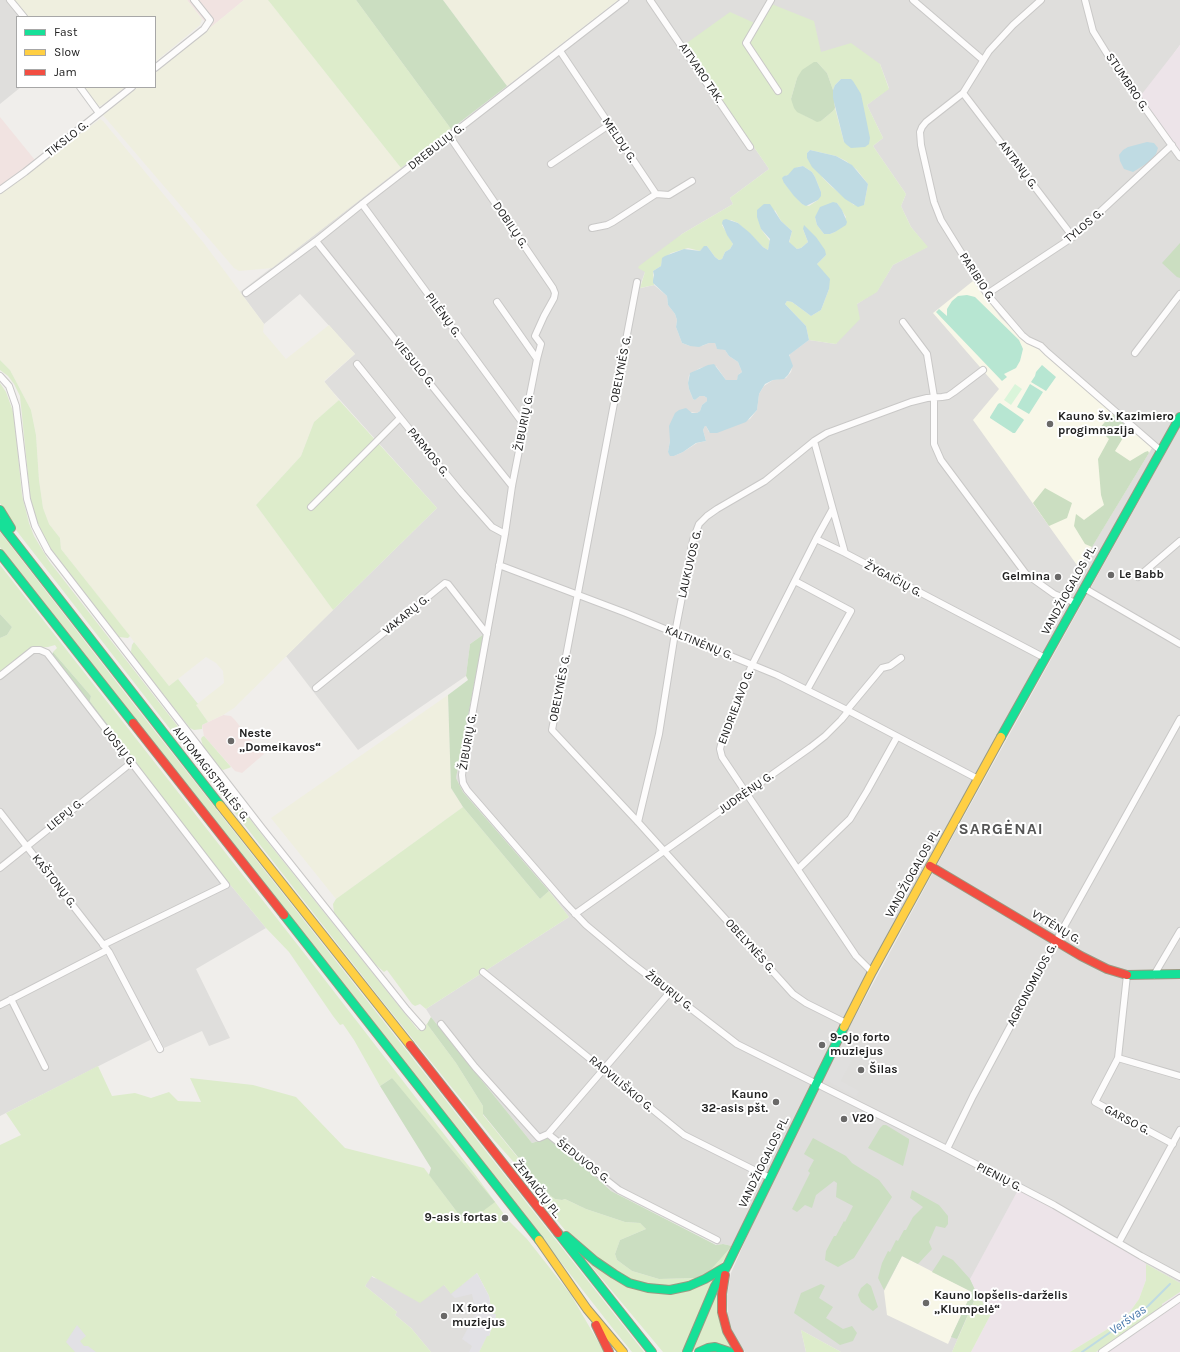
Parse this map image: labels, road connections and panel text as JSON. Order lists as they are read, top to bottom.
{
  "streets": {
    "main road": [
      "VANDŽIOGALOS PL.",
      "AUTOMAGISTRALĖS G.",
      "VYTĖNŲ G.",
      "ŽEMAIČIŲ PL."
    ],
    "street": [
      "AITVARO TAK.",
      "STUMBRO G.",
      "TIKSLO G.",
      "MELDŲ G.",
      "DREBULIŲ G.",
      "ANTANŲ G.",
      "DOBILŲ G.",
      "TYLOS G.",
      "PARIBIO G.",
      "PILĖNŲ G.",
      "VIESULO G.",
      "OBELYNĖS G.",
      "ŽIBURIŲ G.",
      "PARMOS G.",
      "LAUKUVOS G.",
      "ŽYGAIČIŲ G.",
      "VAKARŲ G.",
      "KALTINĖNŲ G.",
      "ENDRIEJAVO G.",
      "UOSIŲ G.",
      "JUDRĖNŲ G.",
      "LIEPŲ G.",
      "KAŠTONŲ G.",
      "AGRONOMIJOS G.",
      "RADVILIŠKIO G.",
      "GARSO G.",
      "ŠEDUVOS G.",
      "PIENIŲ G."
    ]
  },
  "crossings": [
    ["STUMBRO G.", "TYLOS G."],
    ["MELDŲ G.", "DREBULIŲ G."],
    ["DREBULIŲ G.", "DOBILŲ G."],
    ["DREBULIŲ G.", "PILĖNŲ G."],
    ["DREBULIŲ G.", "VIESULO G."],
    ["ANTANŲ G.", "TYLOS G."],
    ["ANTANŲ G.", "PARIBIO G."],
    ["DOBILŲ G.", "ŽIBURIŲ G."],
    ["TYLOS G.", "PARIBIO G."],
    ["PARIBIO G.", "VANDŽIOGALOS PL."],
    ["PILĖNŲ G.", "ŽIBURIŲ G."],
    ["VIESULO G.", "ŽIBURIŲ G."],
    ["OBELYNĖS G.", "LAUKUVOS G."],
    ["OBELYNĖS G.", "VANDŽIOGALOS PL."],
    ["OBELYNĖS G.", "KALTINĖNŲ G."],
    ["OBELYNĖS G.", "JUDRĖNŲ G."],
    ["ŽIBURIŲ G.", "PARMOS G."],
    ["ŽIBURIŲ G.", "VANDŽIOGALOS PL."],
    ["ŽIBURIŲ G.", "VAKARŲ G."],
    ["ŽIBURIŲ G.", "KALTINĖNŲ G."],
    ["ŽIBURIŲ G.", "JUDRĖNŲ G."],
    ["ŽIBURIŲ G.", "PIENIŲ G."],
    ["LAUKUVOS G.", "KALTINĖNŲ G."],
    ["ŽYGAIČIŲ G.", "VANDŽIOGALOS PL."],
    ["ŽYGAIČIŲ G.", "ENDRIEJAVO G."],
    ["VANDŽIOGALOS PL.", "KALTINĖNŲ G."],
    ["VANDŽIOGALOS PL.", "ENDRIEJAVO G."],
    ["VANDŽIOGALOS PL.", "VYTĖNŲ G."],
    ["VANDŽIOGALOS PL.", "RADVILIŠKIO G."],
    ["VANDŽIOGALOS PL.", "PIENIŲ G."],
    ["KALTINĖNŲ G.", "ENDRIEJAVO G."],
    ["KALTINĖNŲ G.", "JUDRĖNŲ G."],
    ["ENDRIEJAVO G.", "JUDRĖNŲ G."],
    ["UOSIŲ G.", "LIEPŲ G."],
    ["UOSIŲ G.", "KAŠTONŲ G."],
    ["AUTOMAGISTRALĖS G.", "ŽEMAIČIŲ PL."],
    ["LIEPŲ G.", "KAŠTONŲ G."],
    ["VYTĖNŲ G.", "AGRONOMIJOS G."],
    ["VYTĖNŲ G.", "GARSO G."],
    ["AGRONOMIJOS G.", "PIENIŲ G."]
  ],
  "districts": ["SARGĖNAI"],
  "water": ["Veršvas"],
  "places": [
    "Kauno šv. Kazimiero progimnazija",
    "Le Babb",
    "Gelmina",
    "Neste „Domeikavos“",
    "9-ojo forto muziejus",
    "Šilas",
    "Kauno 32-asis pšt.",
    "V20",
    "9-asis fortas",
    "Kauno lopšelis-darželis „Klumpelė“",
    "IX forto muziejus"
  ],
  "legend": ["Fast", "Slow", "Jam"]
}
